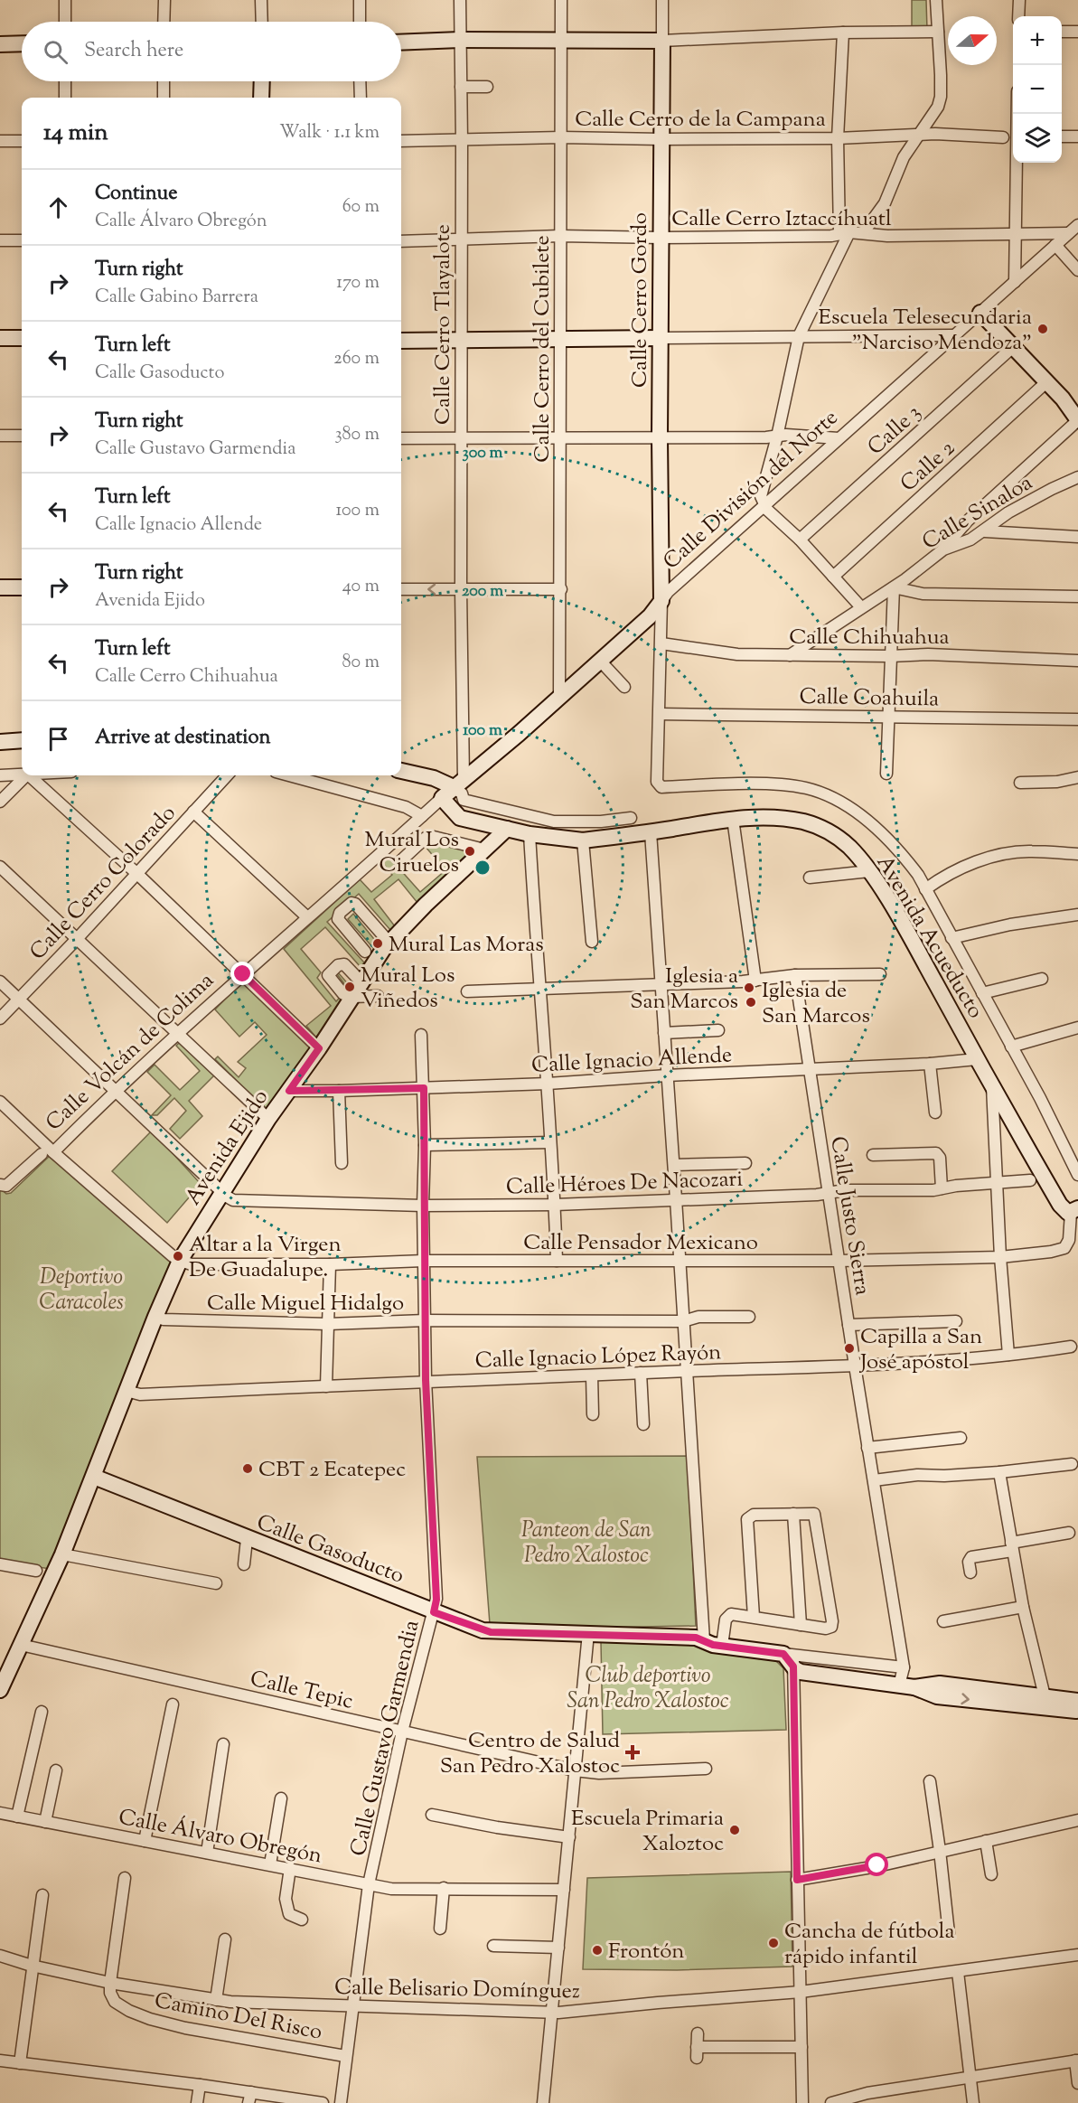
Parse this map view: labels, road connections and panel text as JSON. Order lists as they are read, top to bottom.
{
  "streets": {
    "street": [
      "Calle Cerro de la Campana",
      "Calle Cerro Iztaccíhuatl",
      "Calle Cerro Gordo",
      "Calle Cerro Tlayalote",
      "Calle Cerro del Cubilete",
      "Calle 3",
      "Calle 2",
      "Calle División del Norte",
      "Calle Sinaloa",
      "Calle Chihuahua",
      "Calle Coahuila",
      "Calle Cerro Colorado",
      "Avenida Acueducto",
      "Calle Volcán de Colima",
      "Calle Ignacio Allende",
      "Avenida Ejido",
      "Calle Héroes De Nacozari",
      "Calle Justo Sierra",
      "Calle Pensador Mexicano",
      "Calle Miguel Hidalgo",
      "Calle Ignacio López Rayón",
      "Calle Gasoducto",
      "Calle Tepic",
      "Calle Gustavo Garmendia",
      "Calle Álvaro Obregón",
      "Calle Belisario Domínguez",
      "Camino Del Risco"
    ]
  },
  "crossings": [
    ["Calle Cerro de la Campana", "Calle Cerro Gordo"],
    ["Calle Cerro de la Campana", "Calle Cerro Tlayalote"],
    ["Calle Cerro de la Campana", "Calle Cerro del Cubilete"],
    ["Calle Cerro Iztaccíhuatl", "Calle Cerro Gordo"],
    ["Calle Cerro Iztaccíhuatl", "Calle Cerro Tlayalote"],
    ["Calle Cerro Iztaccíhuatl", "Calle Cerro del Cubilete"],
    ["Calle Cerro Iztaccíhuatl", "Calle División del Norte"],
    ["Calle Cerro Gordo", "Calle División del Norte"],
    ["Calle Cerro Tlayalote", "Calle División del Norte"],
    ["Calle Cerro Tlayalote", "Avenida Acueducto"],
    ["Calle Cerro Tlayalote", "Calle Volcán de Colima"],
    ["Calle Cerro del Cubilete", "Calle División del Norte"],
    ["Calle División del Norte", "Avenida Acueducto"],
    ["Calle División del Norte", "Calle Volcán de Colima"],
    ["Calle Sinaloa", "Calle Chihuahua"],
    ["Calle Coahuila", "Avenida Acueducto"],
    ["Avenida Acueducto", "Calle Volcán de Colima"],
    ["Avenida Acueducto", "Calle Ignacio Allende"],
    ["Avenida Acueducto", "Avenida Ejido"],
    ["Avenida Acueducto", "Calle Pensador Mexicano"],
    ["Calle Ignacio Allende", "Avenida Ejido"],
    ["Calle Ignacio Allende", "Calle Justo Sierra"],
    ["Calle Ignacio Allende", "Calle Gustavo Garmendia"],
    ["Avenida Ejido", "Calle Héroes De Nacozari"],
    ["Avenida Ejido", "Calle Pensador Mexicano"],
    ["Avenida Ejido", "Calle Miguel Hidalgo"],
    ["Avenida Ejido", "Calle Ignacio López Rayón"],
    ["Avenida Ejido", "Calle Gasoducto"],
    ["Avenida Ejido", "Calle Tepic"],
    ["Calle Héroes De Nacozari", "Calle Justo Sierra"],
    ["Calle Héroes De Nacozari", "Calle Gustavo Garmendia"],
    ["Calle Justo Sierra", "Calle Pensador Mexicano"],
    ["Calle Justo Sierra", "Calle Ignacio López Rayón"],
    ["Calle Justo Sierra", "Calle Gasoducto"],
    ["Calle Pensador Mexicano", "Calle Gustavo Garmendia"],
    ["Calle Miguel Hidalgo", "Calle Gustavo Garmendia"],
    ["Calle Ignacio López Rayón", "Calle Gustavo Garmendia"],
    ["Calle Gasoducto", "Calle Gustavo Garmendia"],
    ["Calle Tepic", "Calle Gustavo Garmendia"],
    ["Calle Gustavo Garmendia", "Calle Álvaro Obregón"],
    ["Calle Gustavo Garmendia", "Calle Belisario Domínguez"],
    ["Calle Gustavo Garmendia", "Camino Del Risco"],
    ["Calle Belisario Domínguez", "Camino Del Risco"]
  ],
  "parks": ["Deportivo Caracoles", "Panteon de San Pedro Xalostoc", "Club deportivo San Pedro Xalostoc"],
  "places": {
    "other": [
      "Escuela Telesecundaria \"Narciso Mendoza\"",
      "Mural Los Ciruelos",
      "Mural Las Moras",
      "Mural Los Viñedos",
      "Iglesia a San Marcos",
      "Iglesia de San Marcos",
      "Altar a la Virgen De Guadalupe.",
      "Capilla a San José apóstol",
      "CBT 2 Ecatepec",
      "Escuela Primaria Xaloztoc",
      "Cancha de fútbola rápido infantil",
      "Frontón"
    ],
    "health": ["Centro de Salud San Pedro Xalostoc"]
  },
  "north": "right",
  "page": {
    "map_buttons": ["+", "−"],
    "search": "Search here",
    "heading": ["14 min", "Walk · 1.1 km"],
    "list": [
      ["Continue", "Calle Álvaro Obregón", "60 m"],
      ["Turn right", "Calle Gabino Barrera", "170 m"],
      ["Turn left", "Calle Gasoducto", "260 m"],
      ["Turn right", "Calle Gustavo Garmendia", "380 m"],
      ["Turn left", "Calle Ignacio Allende", "100 m"],
      ["Turn right", "Avenida Ejido", "40 m"],
      ["Turn left", "Calle Cerro Chihuahua", "80 m"],
      "Arrive at destination"
    ]
  },
  "rings": ["300 m", "200 m", "100 m"]
}
